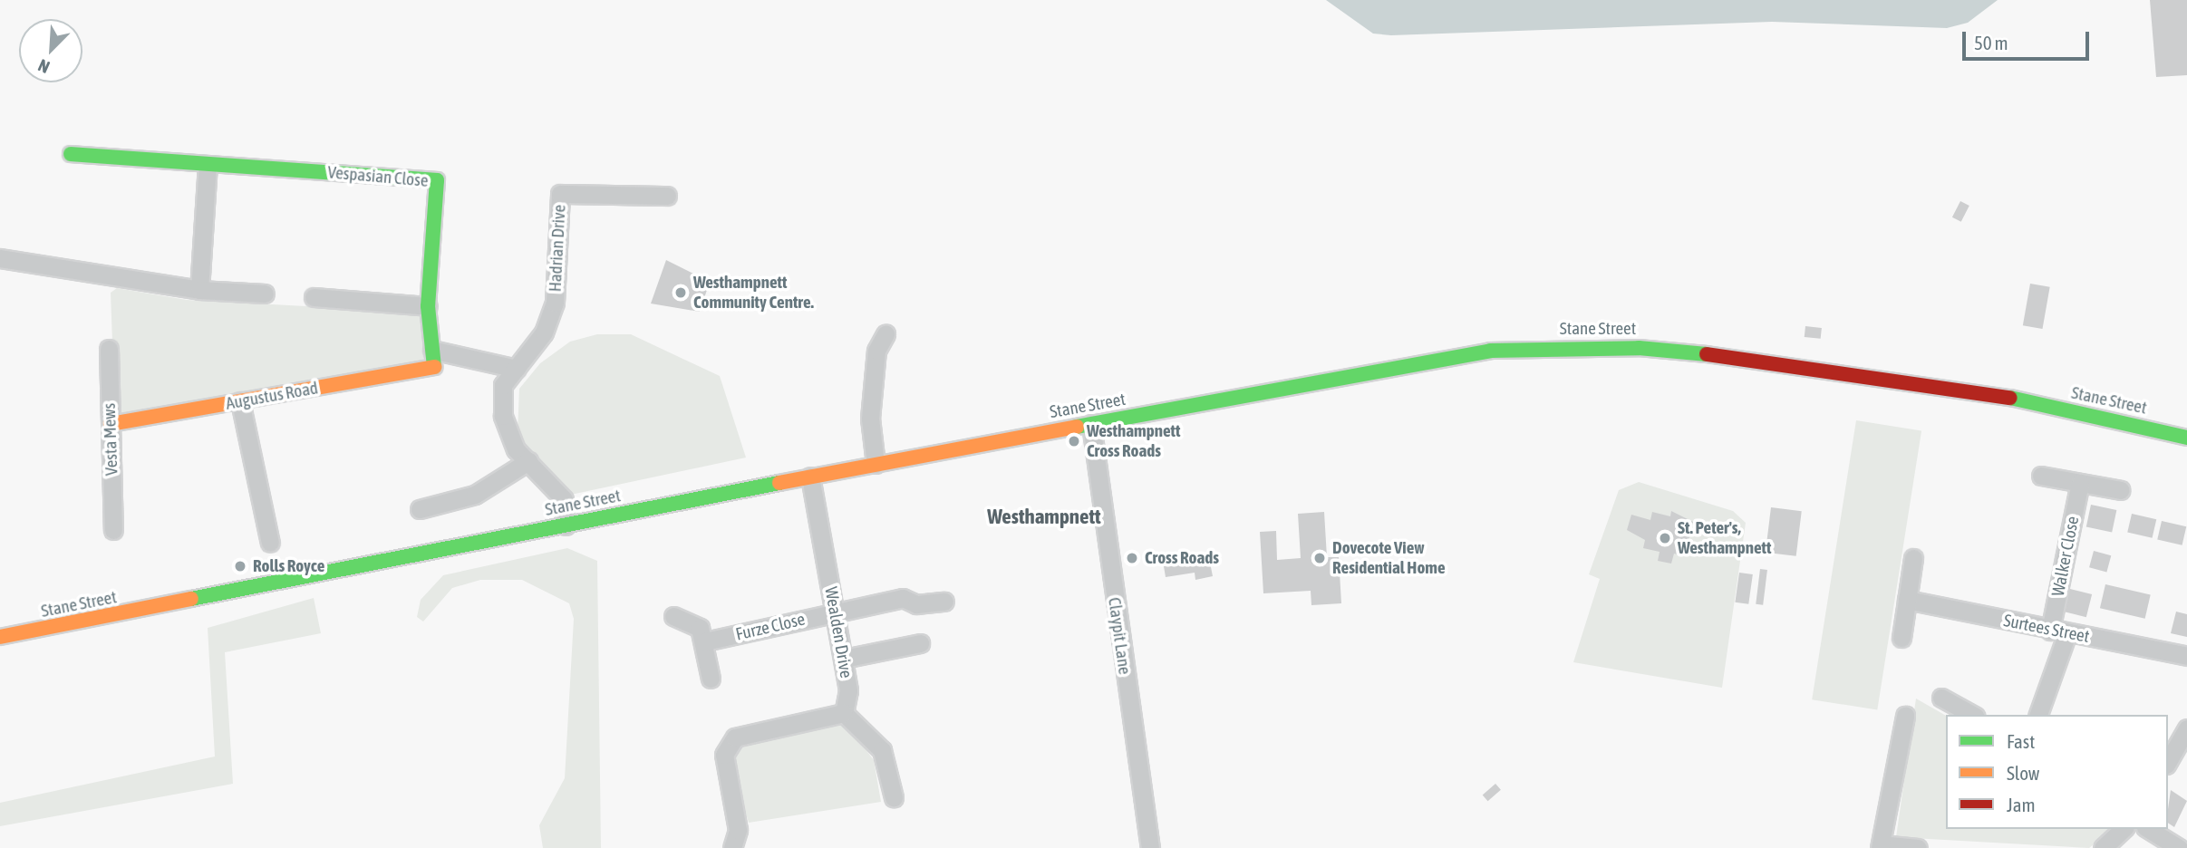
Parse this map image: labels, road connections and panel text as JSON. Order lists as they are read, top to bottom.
{
  "streets": {
    "street": [
      "Vespasian Close",
      "Hadrian Drive",
      "Stane Street",
      "Augustus Road",
      "Vesta Mews",
      "Walker Close",
      "Furze Close",
      "Surtees Street",
      "Wealden Drive",
      "Claypit Lane"
    ]
  },
  "crossings": [
    ["Vespasian Close", "Augustus Road"],
    ["Hadrian Drive", "Stane Street"],
    ["Stane Street", "Wealden Drive"],
    ["Stane Street", "Claypit Lane"],
    ["Augustus Road", "Vesta Mews"],
    ["Walker Close", "Surtees Street"],
    ["Furze Close", "Wealden Drive"]
  ],
  "districts": ["Westhampnett"],
  "places": [
    "Westhampnett Community Centre.",
    "Westhampnett Cross Roads",
    "St. Peter's, Westhampnett",
    "Cross Roads",
    "Dovecote View Residential Home",
    "Rolls Royce"
  ],
  "legend": ["Fast", "Slow", "Jam"],
  "scale_bar": "50 m",
  "north": "bottom left"
}
